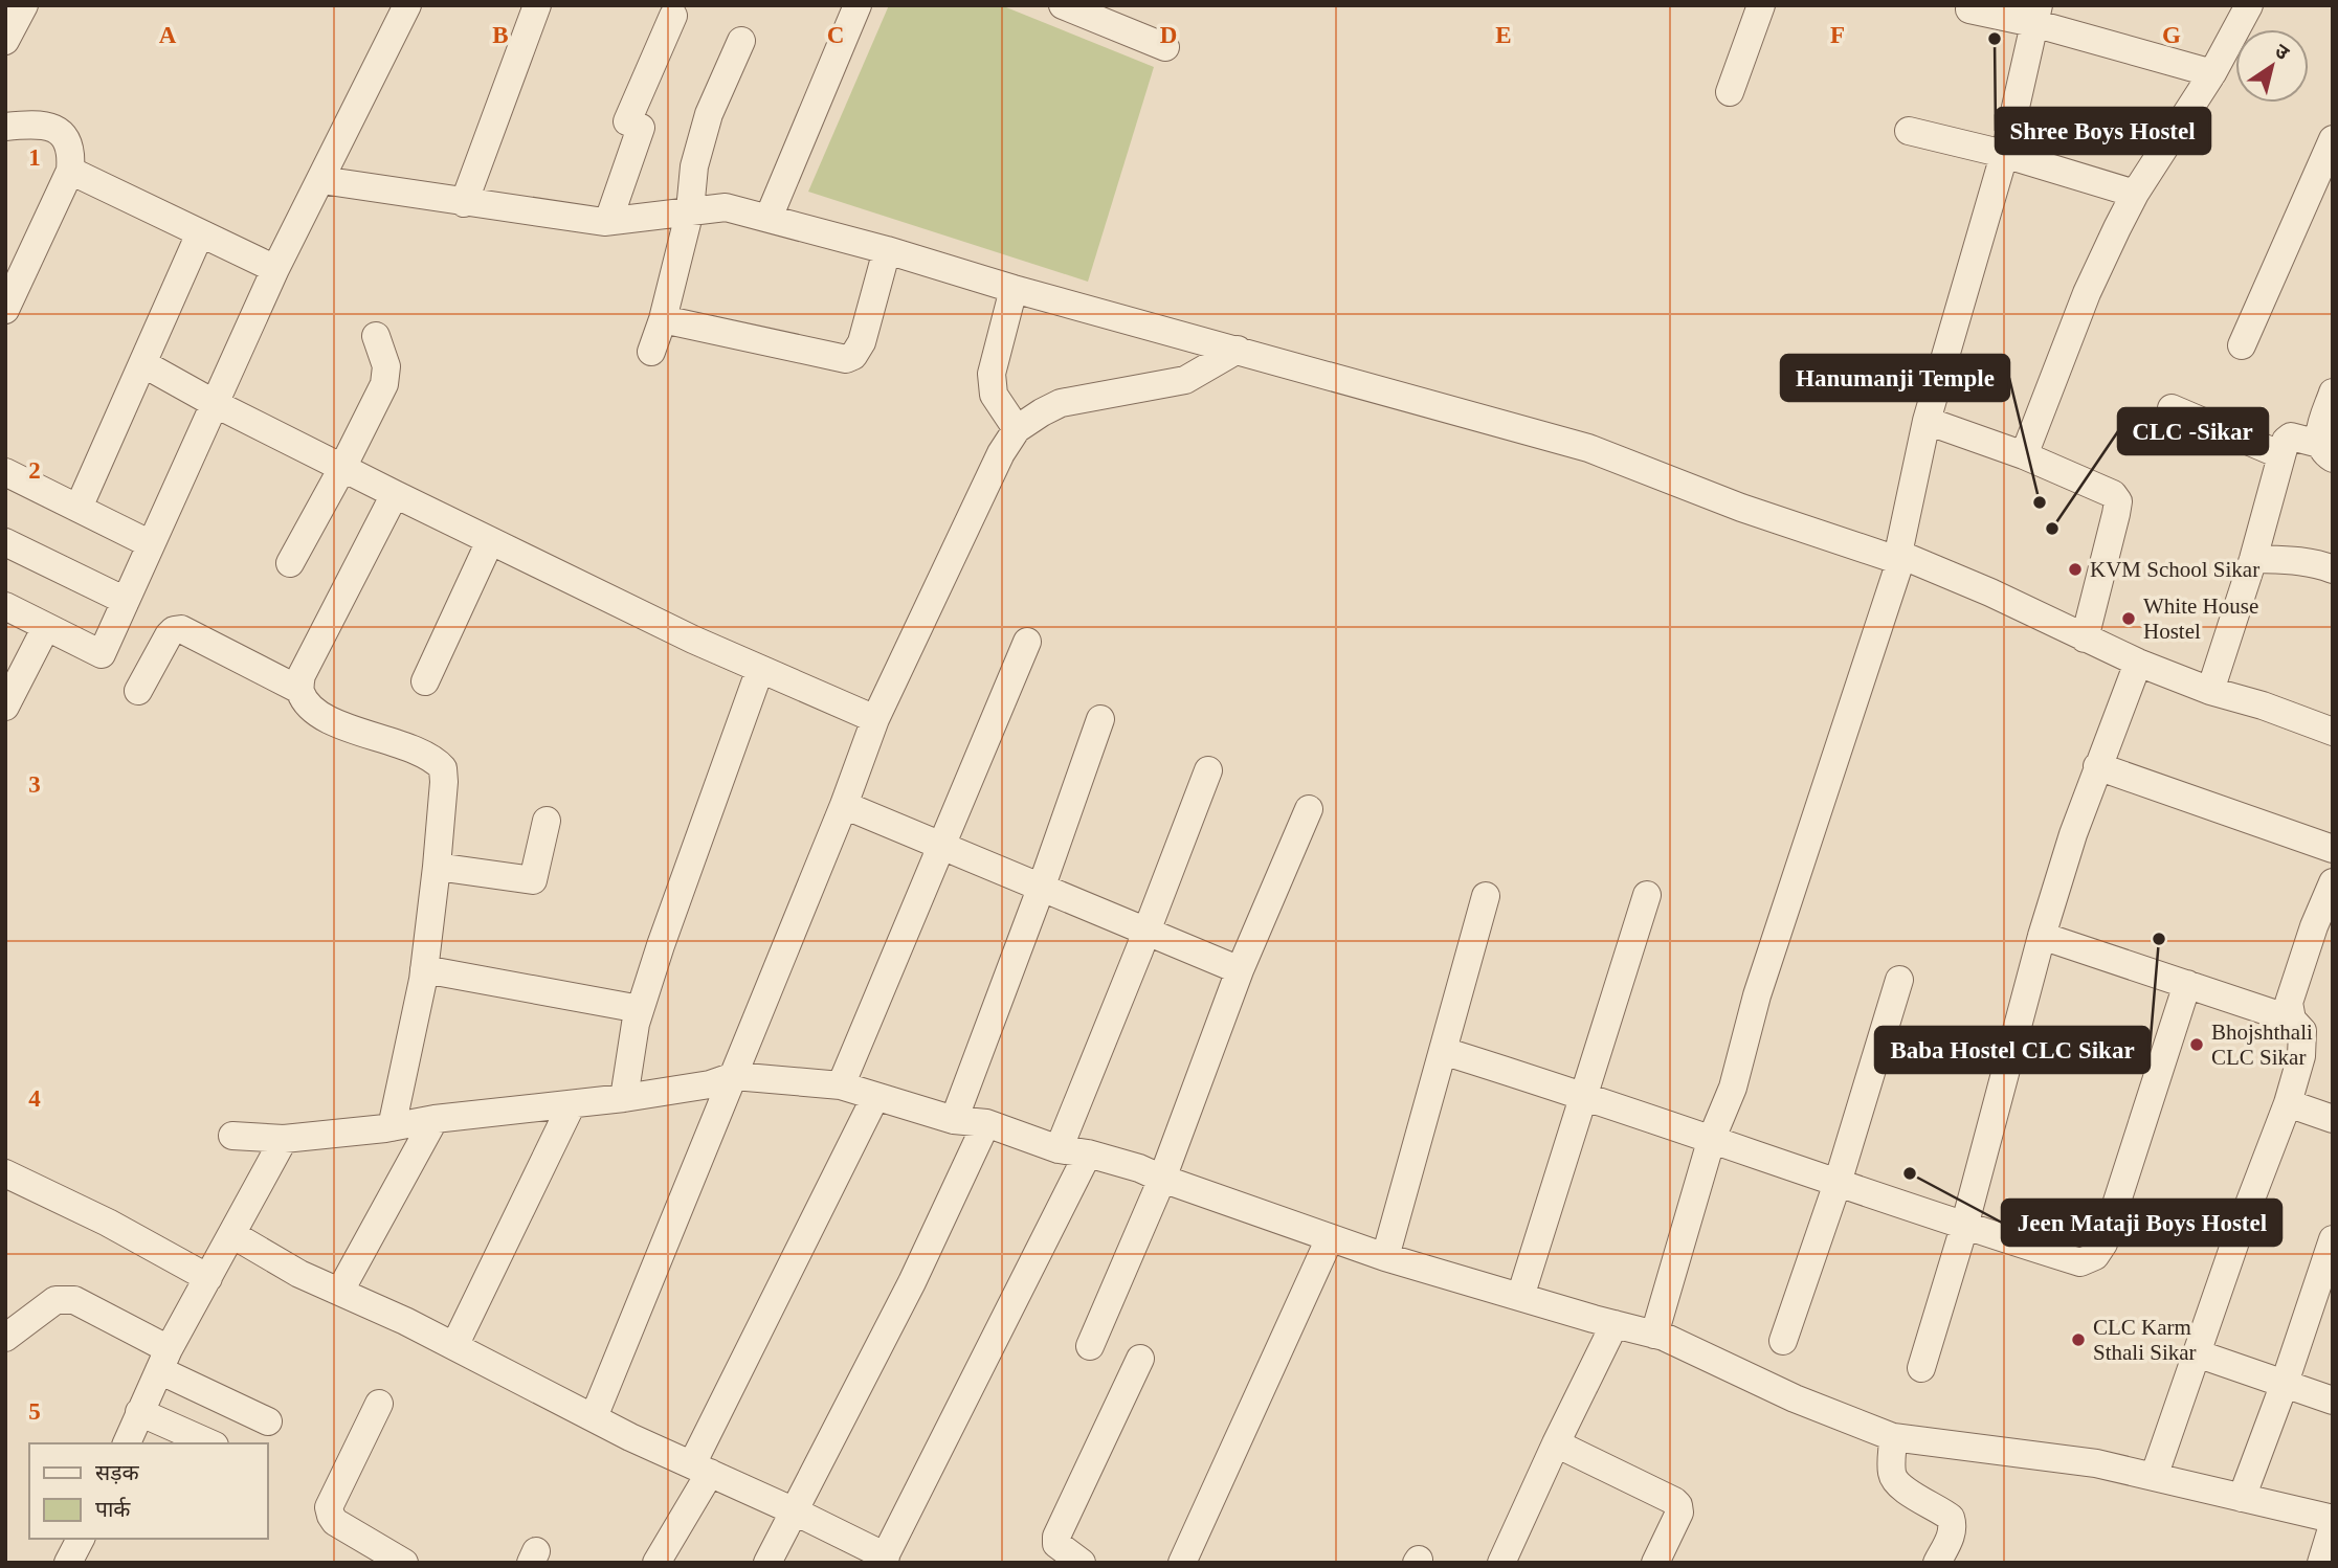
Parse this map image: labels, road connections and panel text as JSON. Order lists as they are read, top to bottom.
{
  "places": [
    "Shree Boys Hostel",
    "Hanumanji Temple",
    "CLC -Sikar",
    "KVM School Sikar",
    "White House Hostel",
    "Baba Hostel CLC Sikar",
    "Bhojshthali CLC Sikar",
    "Jeen Mataji Boys Hostel",
    "CLC Karm Sthali Sikar"
  ],
  "legend": ["सड़क", "पार्क"],
  "north": "top right",
  "grid": {
    "columns": [
      "A",
      "B",
      "C",
      "D",
      "E",
      "F",
      "G"
    ],
    "rows": [
      "1",
      "2",
      "3",
      "4",
      "5"
    ]
  }
}
